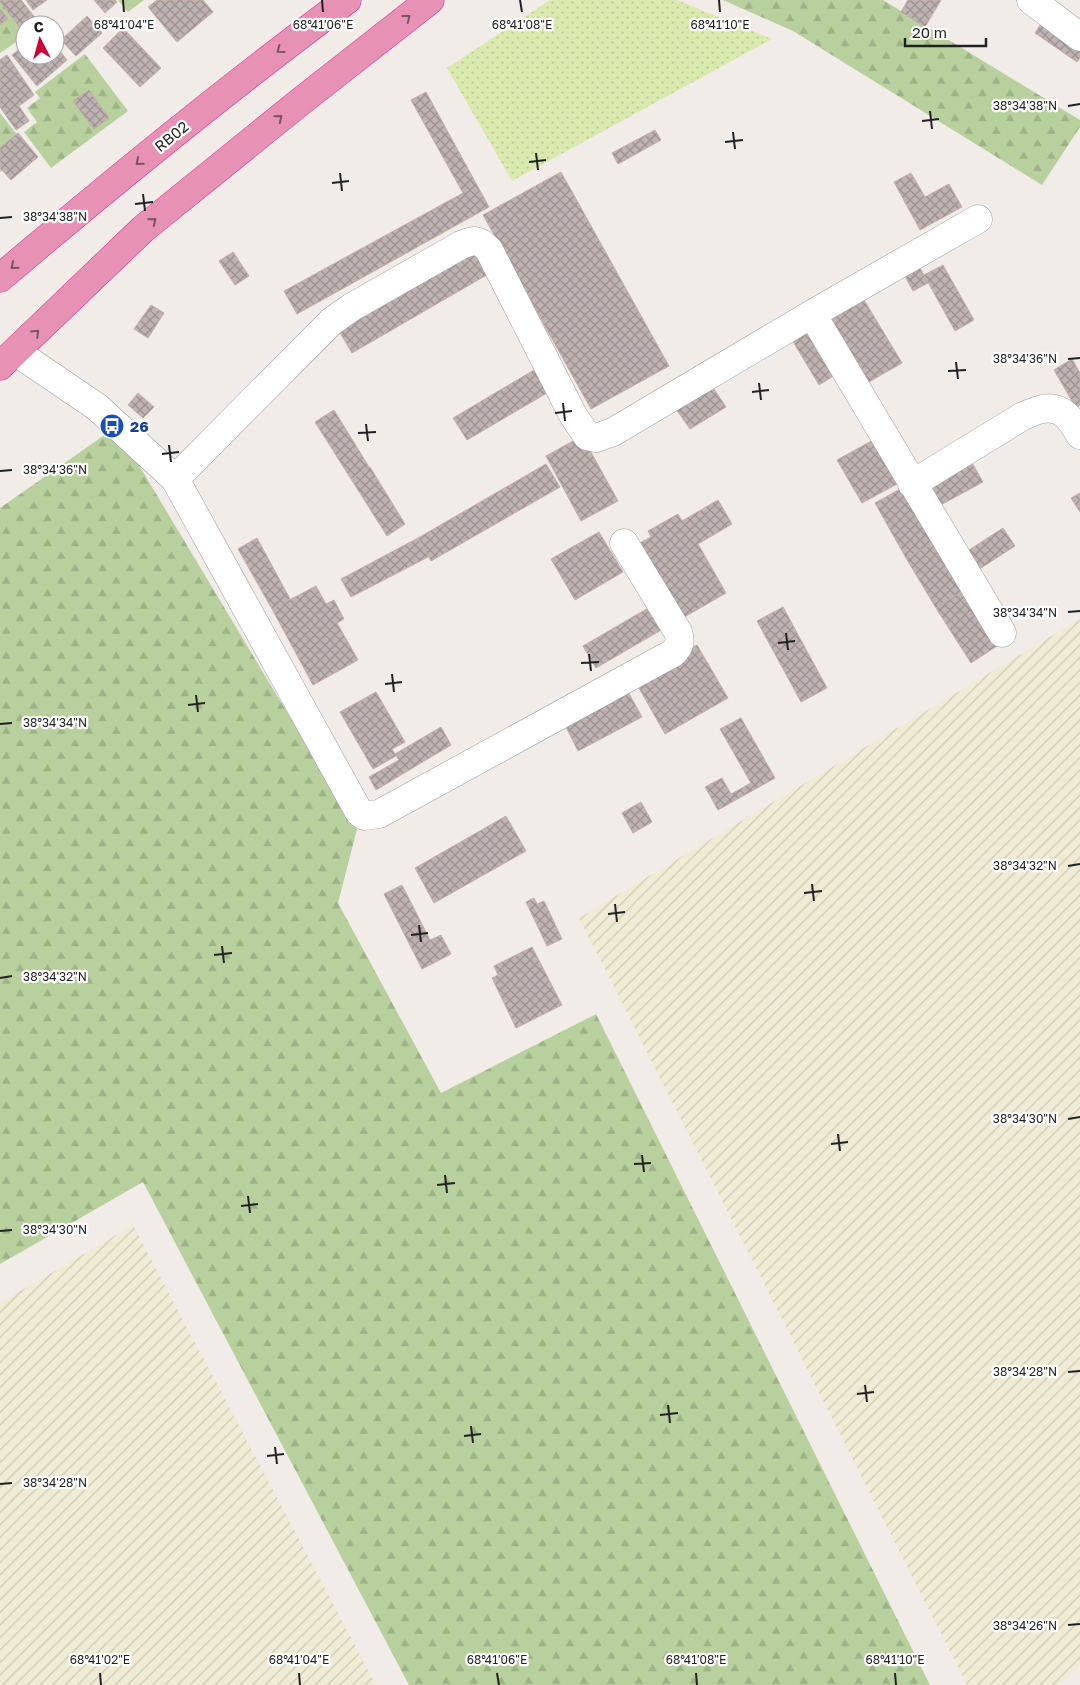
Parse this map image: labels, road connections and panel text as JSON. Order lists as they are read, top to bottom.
{
  "streets": {
    "highway": ["RB02"]
  },
  "places": {
    "bus stop": ["26"]
  },
  "scale_bar": "20 m",
  "north": "top",
  "coordinates": [
    "68°41'04\"E",
    "68°41'06\"E",
    "68°41'08\"E",
    "68°41'10\"E",
    "38°34'38\"N",
    "38°34'36\"N",
    "38°34'34\"N",
    "38°34'32\"N",
    "38°34'30\"N",
    "38°34'28\"N",
    "38°34'26\"N",
    "68°41'02\"E"
  ]
}
